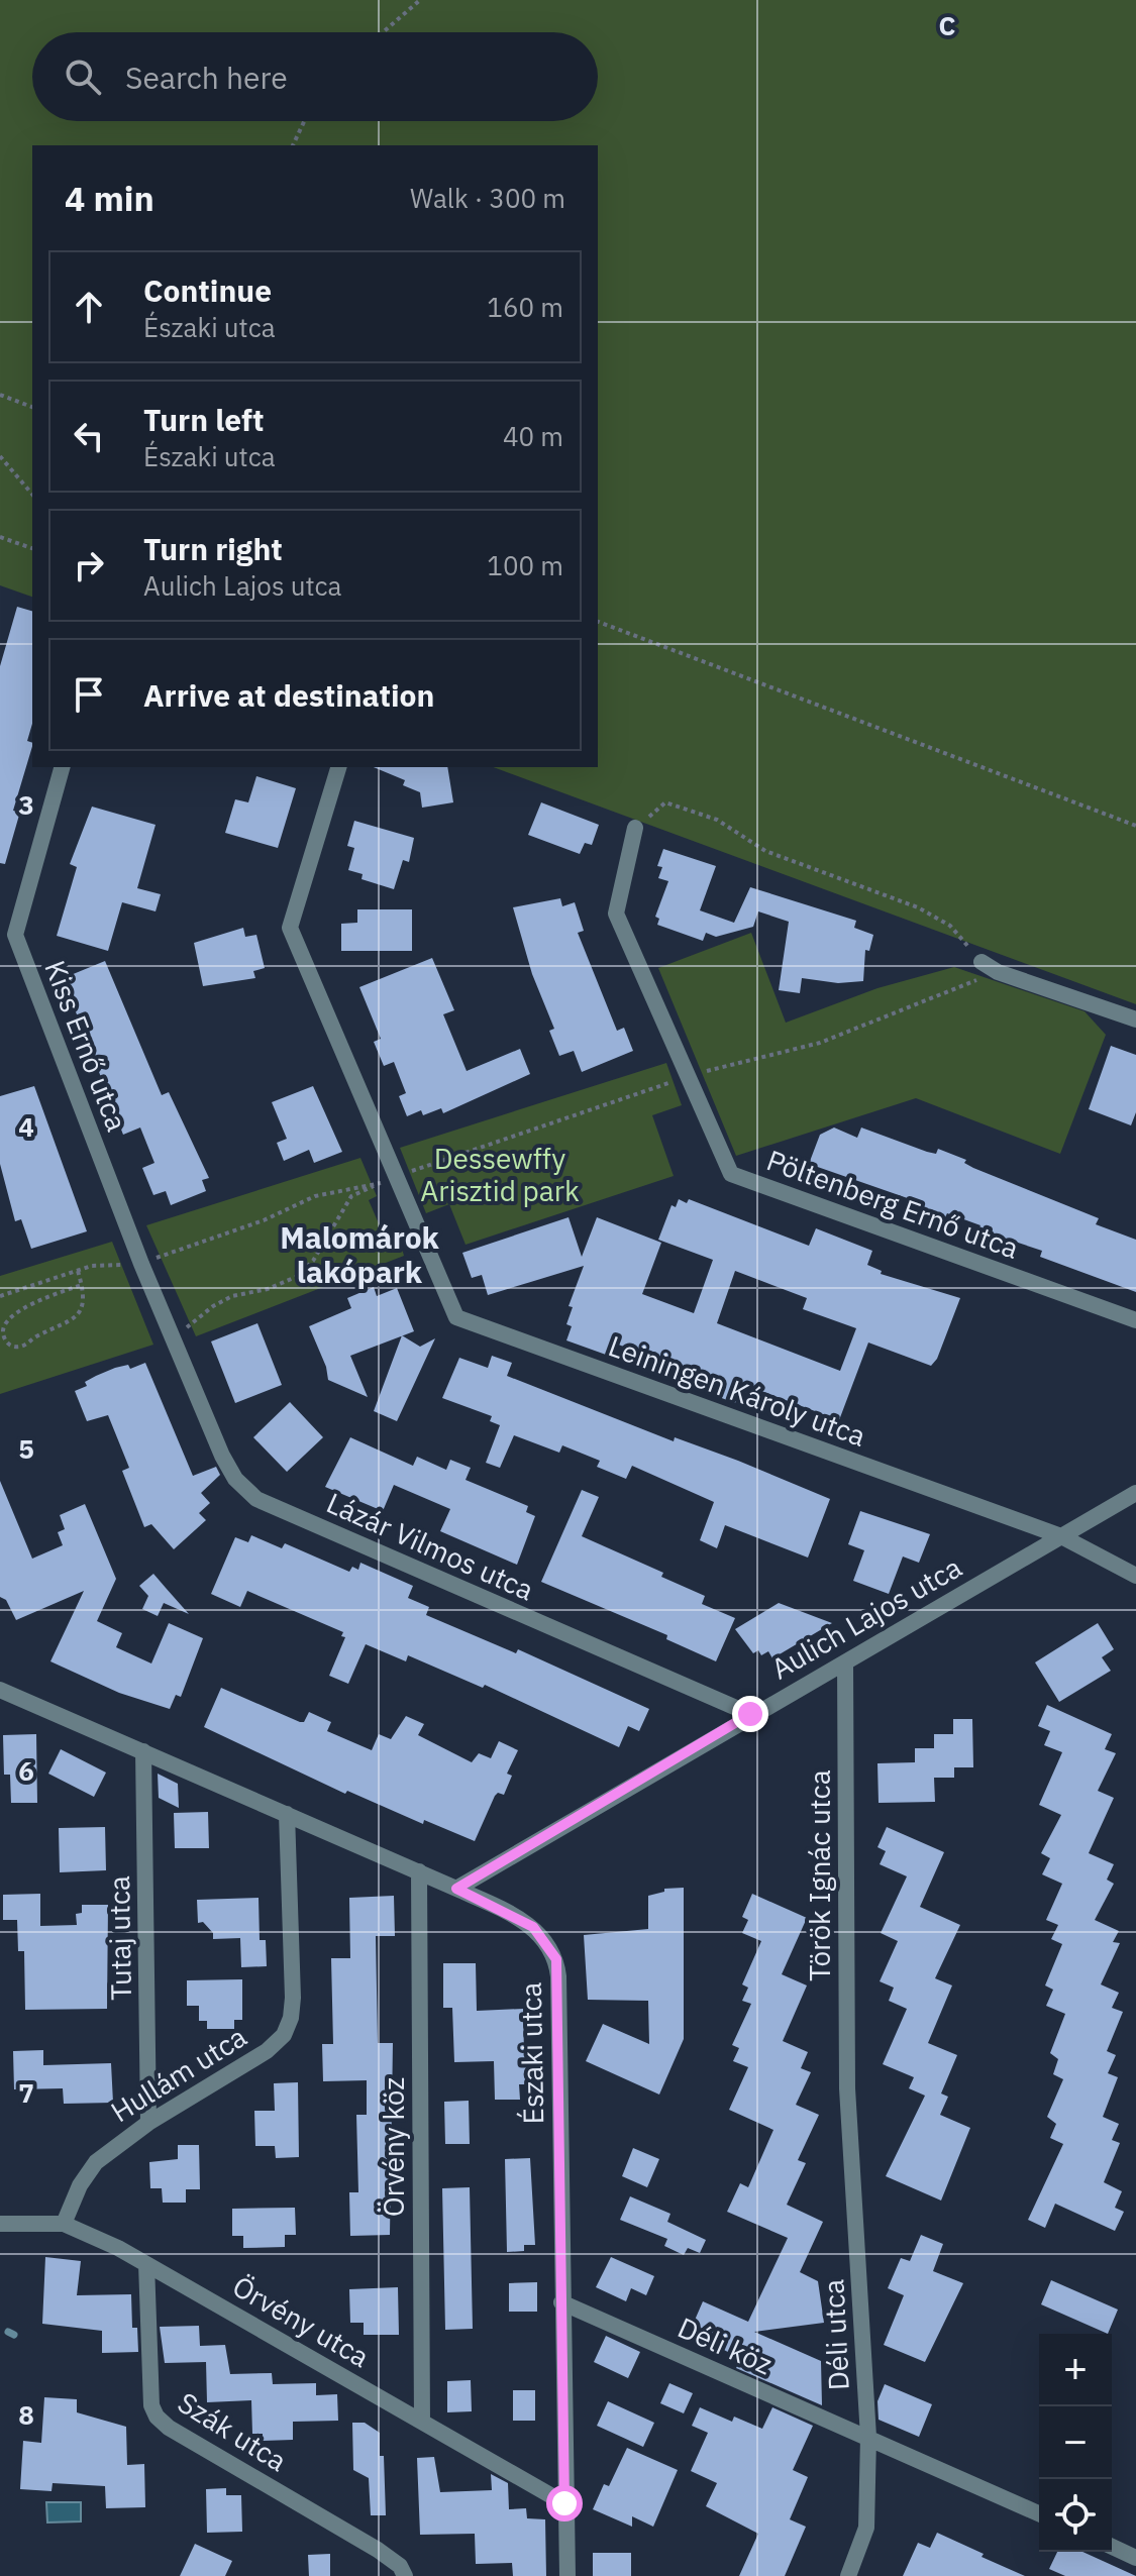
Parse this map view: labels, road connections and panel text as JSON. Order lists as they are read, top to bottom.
{
  "streets": {
    "street": [
      "Kiss Ernő utca",
      "Pöltenberg Ernő utca",
      "Leiningen Károly utca",
      "Lázár Vilmos utca",
      "Aulich Lajos utca",
      "Török Ignác utca",
      "Tutaj utca",
      "Északi utca",
      "Hullám utca",
      "Örvény köz",
      "Örvény utca",
      "Déli utca",
      "Déli köz",
      "Szák utca"
    ]
  },
  "crossings": [
    ["Kiss Ernő utca", "Lázár Vilmos utca"],
    ["Leiningen Károly utca", "Aulich Lajos utca"],
    ["Lázár Vilmos utca", "Aulich Lajos utca"],
    ["Aulich Lajos utca", "Török Ignác utca"],
    ["Aulich Lajos utca", "Északi utca"],
    ["Török Ignác utca", "Déli utca"],
    ["Tutaj utca", "Északi utca"],
    ["Tutaj utca", "Hullám utca"],
    ["Északi utca", "Hullám utca"],
    ["Északi utca", "Örvény köz"],
    ["Északi utca", "Örvény utca"],
    ["Északi utca", "Déli köz"],
    ["Hullám utca", "Örvény utca"],
    ["Örvény köz", "Örvény utca"],
    ["Örvény utca", "Szák utca"],
    ["Déli utca", "Déli köz"]
  ],
  "districts": ["Malomárok lakópark"],
  "parks": ["Dessewffy Arisztid park"],
  "page": {
    "search": "Search here",
    "heading": ["4 min", "Walk · 300 m"],
    "list": [
      ["Continue", "Északi utca", "160 m"],
      ["Turn left", "Északi utca", "40 m"],
      ["Turn right", "Aulich Lajos utca", "100 m"],
      "Arrive at destination"
    ],
    "map_buttons": ["+", "−"]
  },
  "grid": {
    "columns": ["C"],
    "rows": [
      "3",
      "4",
      "5",
      "6",
      "7",
      "8"
    ]
  }
}
